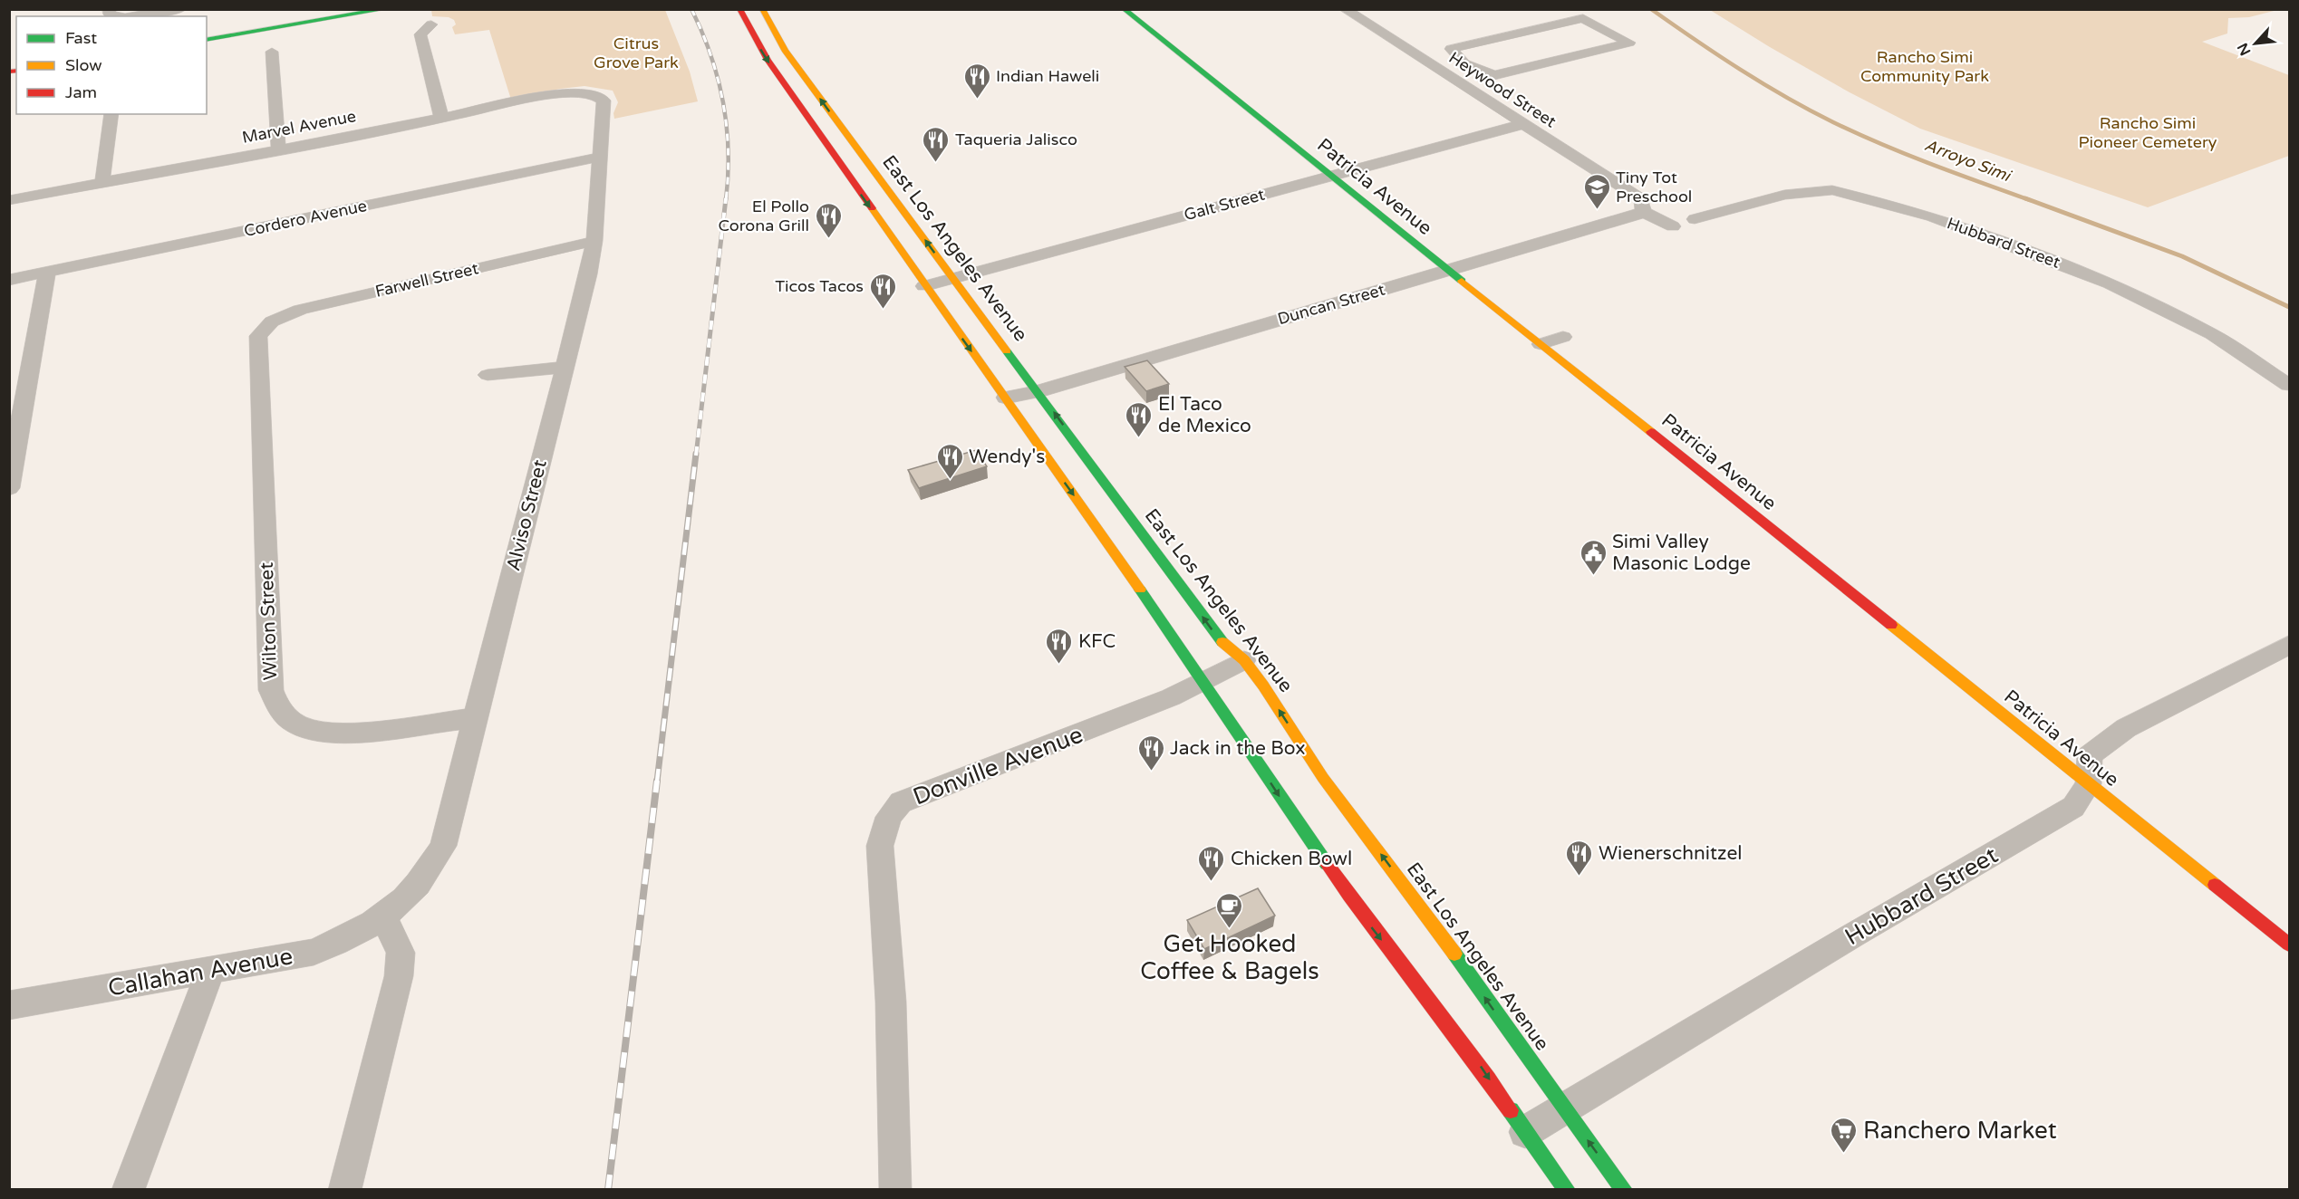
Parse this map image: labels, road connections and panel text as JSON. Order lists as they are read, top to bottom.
{
  "streets": {
    "main road": ["Patricia Avenue", "East Los Angeles Avenue"],
    "street": [
      "Heywood Street",
      "Marvel Avenue",
      "Galt Street",
      "Cordero Avenue",
      "Hubbard Street",
      "Farwell Street",
      "Duncan Street",
      "Alviso Street",
      "Wilton Street",
      "Donville Avenue",
      "Callahan Avenue"
    ]
  },
  "crossings": [
    ["Heywood Street", "Galt Street"],
    ["Heywood Street", "Duncan Street"],
    ["Marvel Avenue", "Alviso Street"],
    ["Patricia Avenue", "Galt Street"],
    ["Patricia Avenue", "Hubbard Street"],
    ["Patricia Avenue", "Duncan Street"],
    ["Galt Street", "East Los Angeles Avenue"],
    ["Cordero Avenue", "Alviso Street"],
    ["Hubbard Street", "East Los Angeles Avenue"],
    ["East Los Angeles Avenue", "Duncan Street"],
    ["East Los Angeles Avenue", "Donville Avenue"],
    ["Farwell Street", "Alviso Street"],
    ["Farwell Street", "Wilton Street"],
    ["Alviso Street", "Wilton Street"],
    ["Alviso Street", "Callahan Avenue"]
  ],
  "water": ["Arroyo Simi"],
  "parks": ["Citrus Grove Park", "Rancho Simi Community Park", "Rancho Simi Pioneer Cemetery"],
  "places": {
    "restaurant": [
      "Indian Haweli",
      "Taqueria Jalisco",
      "El Pollo Corona Grill",
      "Ticos Tacos",
      "El Taco de Mexico",
      "Wendy's",
      "KFC",
      "Jack in the Box",
      "Wienerschnitzel",
      "Chicken Bowl"
    ],
    "school or university": ["Tiny Tot Preschool"],
    "public building": ["Simi Valley Masonic Lodge"],
    "cafe": ["Get Hooked Coffee & Bagels"],
    "supermarket": ["Ranchero Market"]
  },
  "legend": ["Fast", "Slow", "Jam"],
  "north": "bottom left"
}
